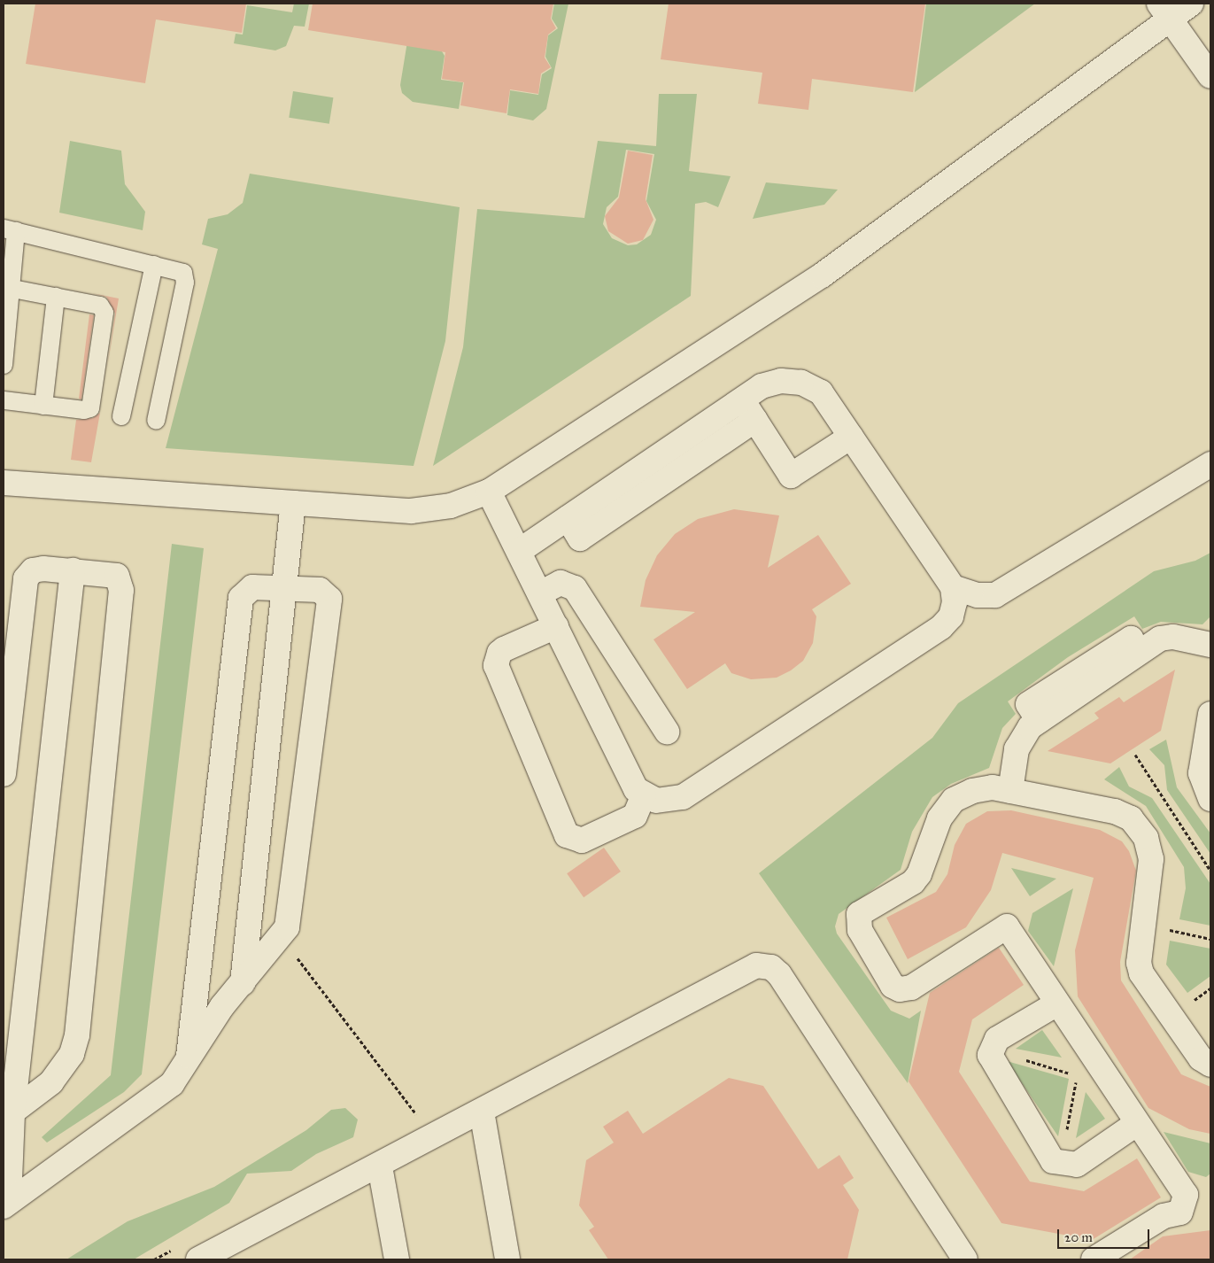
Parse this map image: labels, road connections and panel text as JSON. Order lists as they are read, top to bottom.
{
  "scale_bar": "20 m"
}
